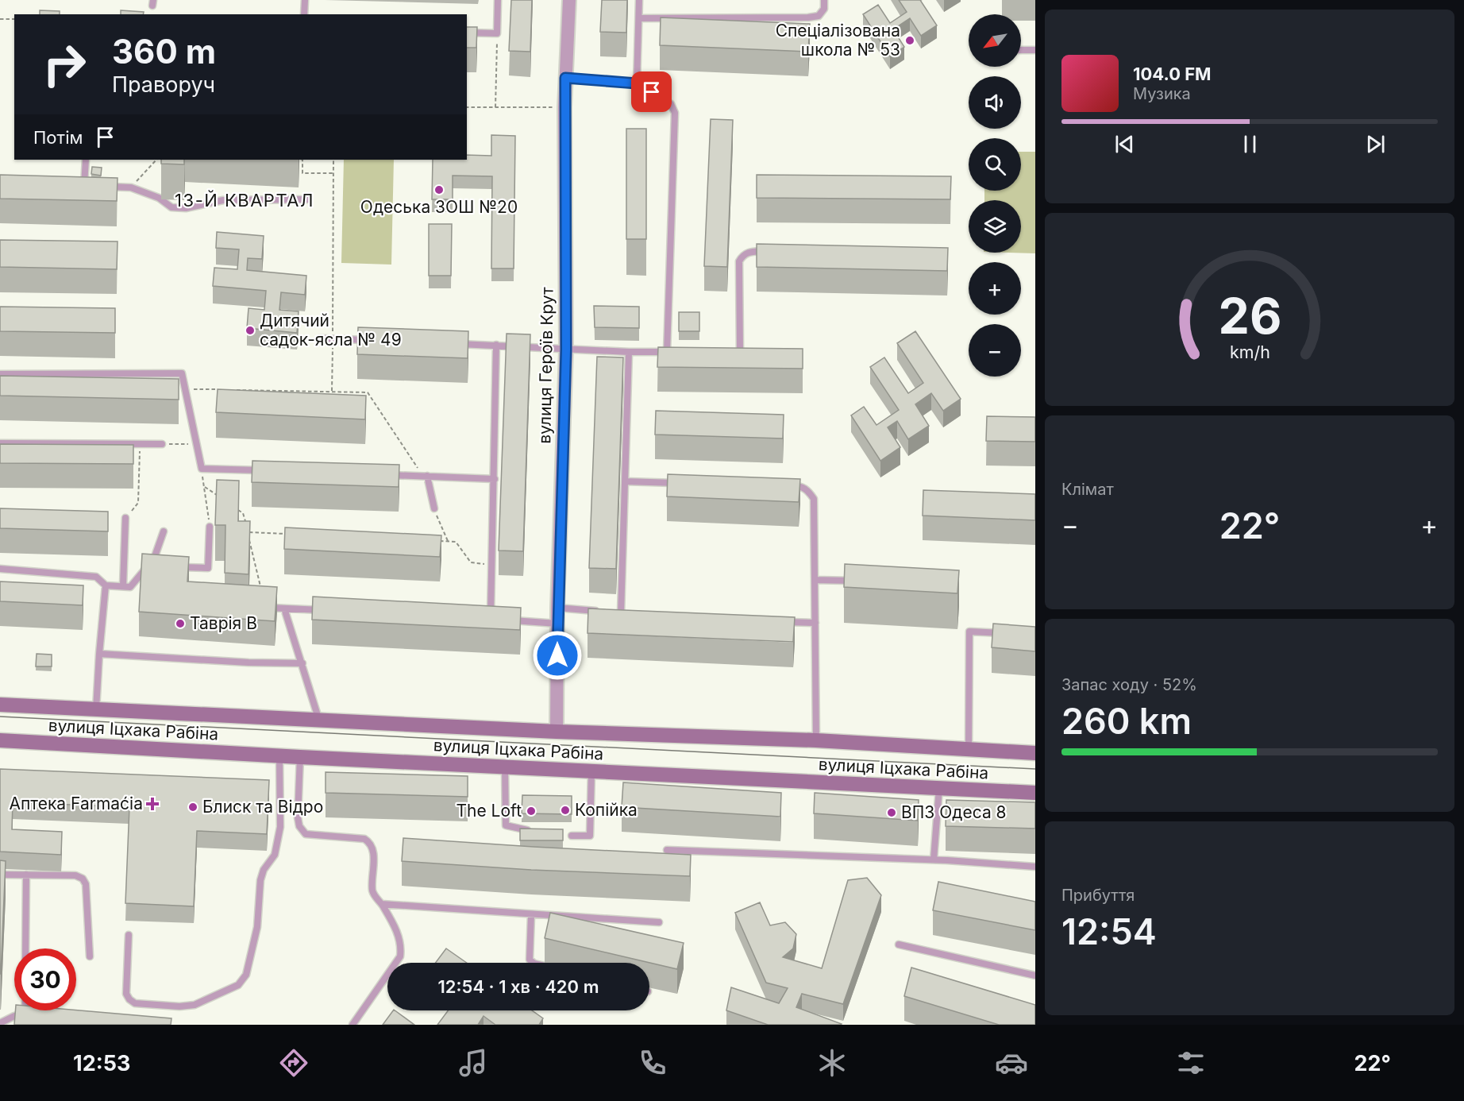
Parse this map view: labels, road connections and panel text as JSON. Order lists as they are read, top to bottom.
{
  "streets": {
    "main road": ["вулиця Іцхака Рабіна"],
    "street": ["вулиця Героїв Крут"]
  },
  "crossings": [
    ["вулиця Героїв Крут", "вулиця Іцхака Рабіна"]
  ],
  "districts": ["13-Й КВАРТАЛ"],
  "places": {
    "other": [
      "Спеціалізована школа № 53",
      "Одеська ЗОШ №20",
      "Дитячий садок-ясла № 49",
      "Таврія В",
      "Блиск та Відро",
      "Копійка",
      "The Loft",
      "ВПЗ Одеса 8"
    ],
    "health": ["Аптека Farmaćia"]
  },
  "north": "bottom left",
  "page": {
    "map_buttons": ["+", "−"],
    "turn": ["360 m", "Праворуч"],
    "song": ["104.0 FM", "Музика"],
    "then": "Потім",
    "tile": [
      "Клімат",
      ["Запас ходу · 52%", "260 km"],
      ["Прибуття", "12:54"]
    ],
    "heat": ["−", "22°", "+"],
    "limit": "30",
    "trip": "12:54 · 1 хв · 420 m",
    "tabs": ["12:53", "22°"],
    "gauge": ["26", "km/h"]
  }
}
